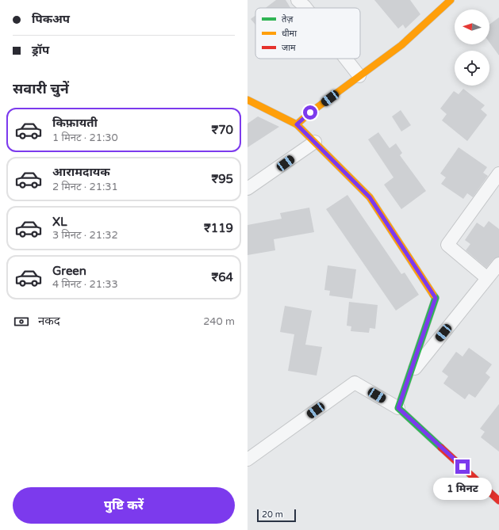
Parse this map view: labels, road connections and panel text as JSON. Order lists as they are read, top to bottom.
{
  "legend": ["तेज़", "धीमा", "जाम"],
  "scale_bar": "20 m",
  "north": "left",
  "page": {
    "banner": ["पिकअप", "ड्रॉप"],
    "heading": "सवारी चुनें",
    "list": [
      {
        "name": "किफ़ायती",
        "note": "1 मिनट · 21:30",
        "value": "₹70"
      },
      {
        "name": "आरामदायक",
        "note": "2 मिनट · 21:31",
        "value": "₹95"
      },
      {
        "name": "XL",
        "note": "3 मिनट · 21:32",
        "value": "₹119"
      },
      {
        "name": "Green",
        "note": "4 मिनट · 21:33",
        "value": "₹64"
      }
    ],
    "pay": ["नकद", "240 m"],
    "bubble": "1 मिनट",
    "buttons": "पुष्टि करें",
    "scale": "20 m"
  }
}
